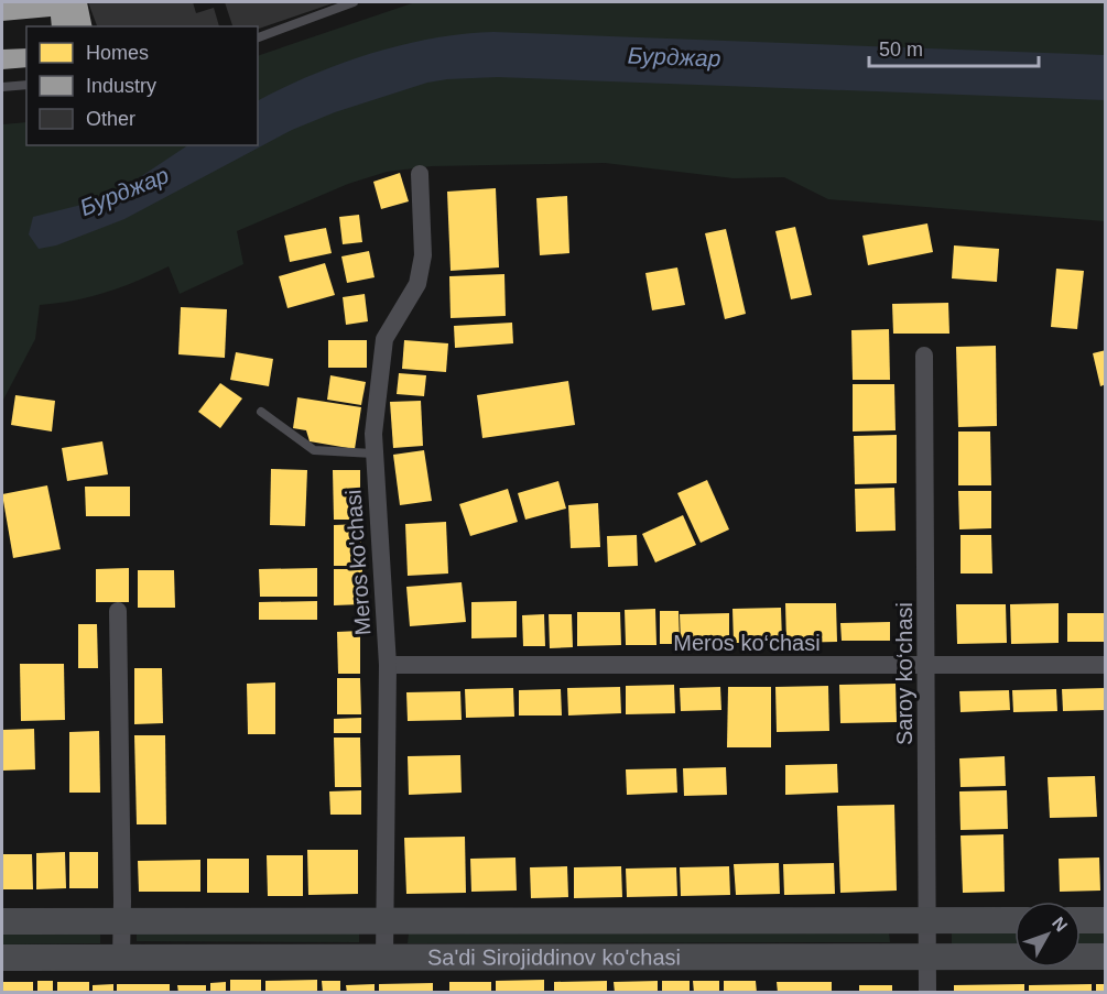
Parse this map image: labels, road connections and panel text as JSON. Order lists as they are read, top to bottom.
{
  "streets": {
    "street": [
      "Meros ko'chasi",
      "Meros ko‘chasi",
      "Saroy ko‘chasi",
      "Sa'di Sirojiddinov ko'chasi"
    ]
  },
  "crossings": [
    ["Meros ko'chasi", "Meros ko‘chasi"],
    ["Meros ko'chasi", "Sa'di Sirojiddinov ko'chasi"],
    ["Meros ko‘chasi", "Saroy ko‘chasi"],
    ["Saroy ko‘chasi", "Sa'di Sirojiddinov ko'chasi"]
  ],
  "water": ["Бурджар"],
  "legend": ["Homes", "Industry", "Other"],
  "scale_bar": "50 m",
  "north": "top right"
}
